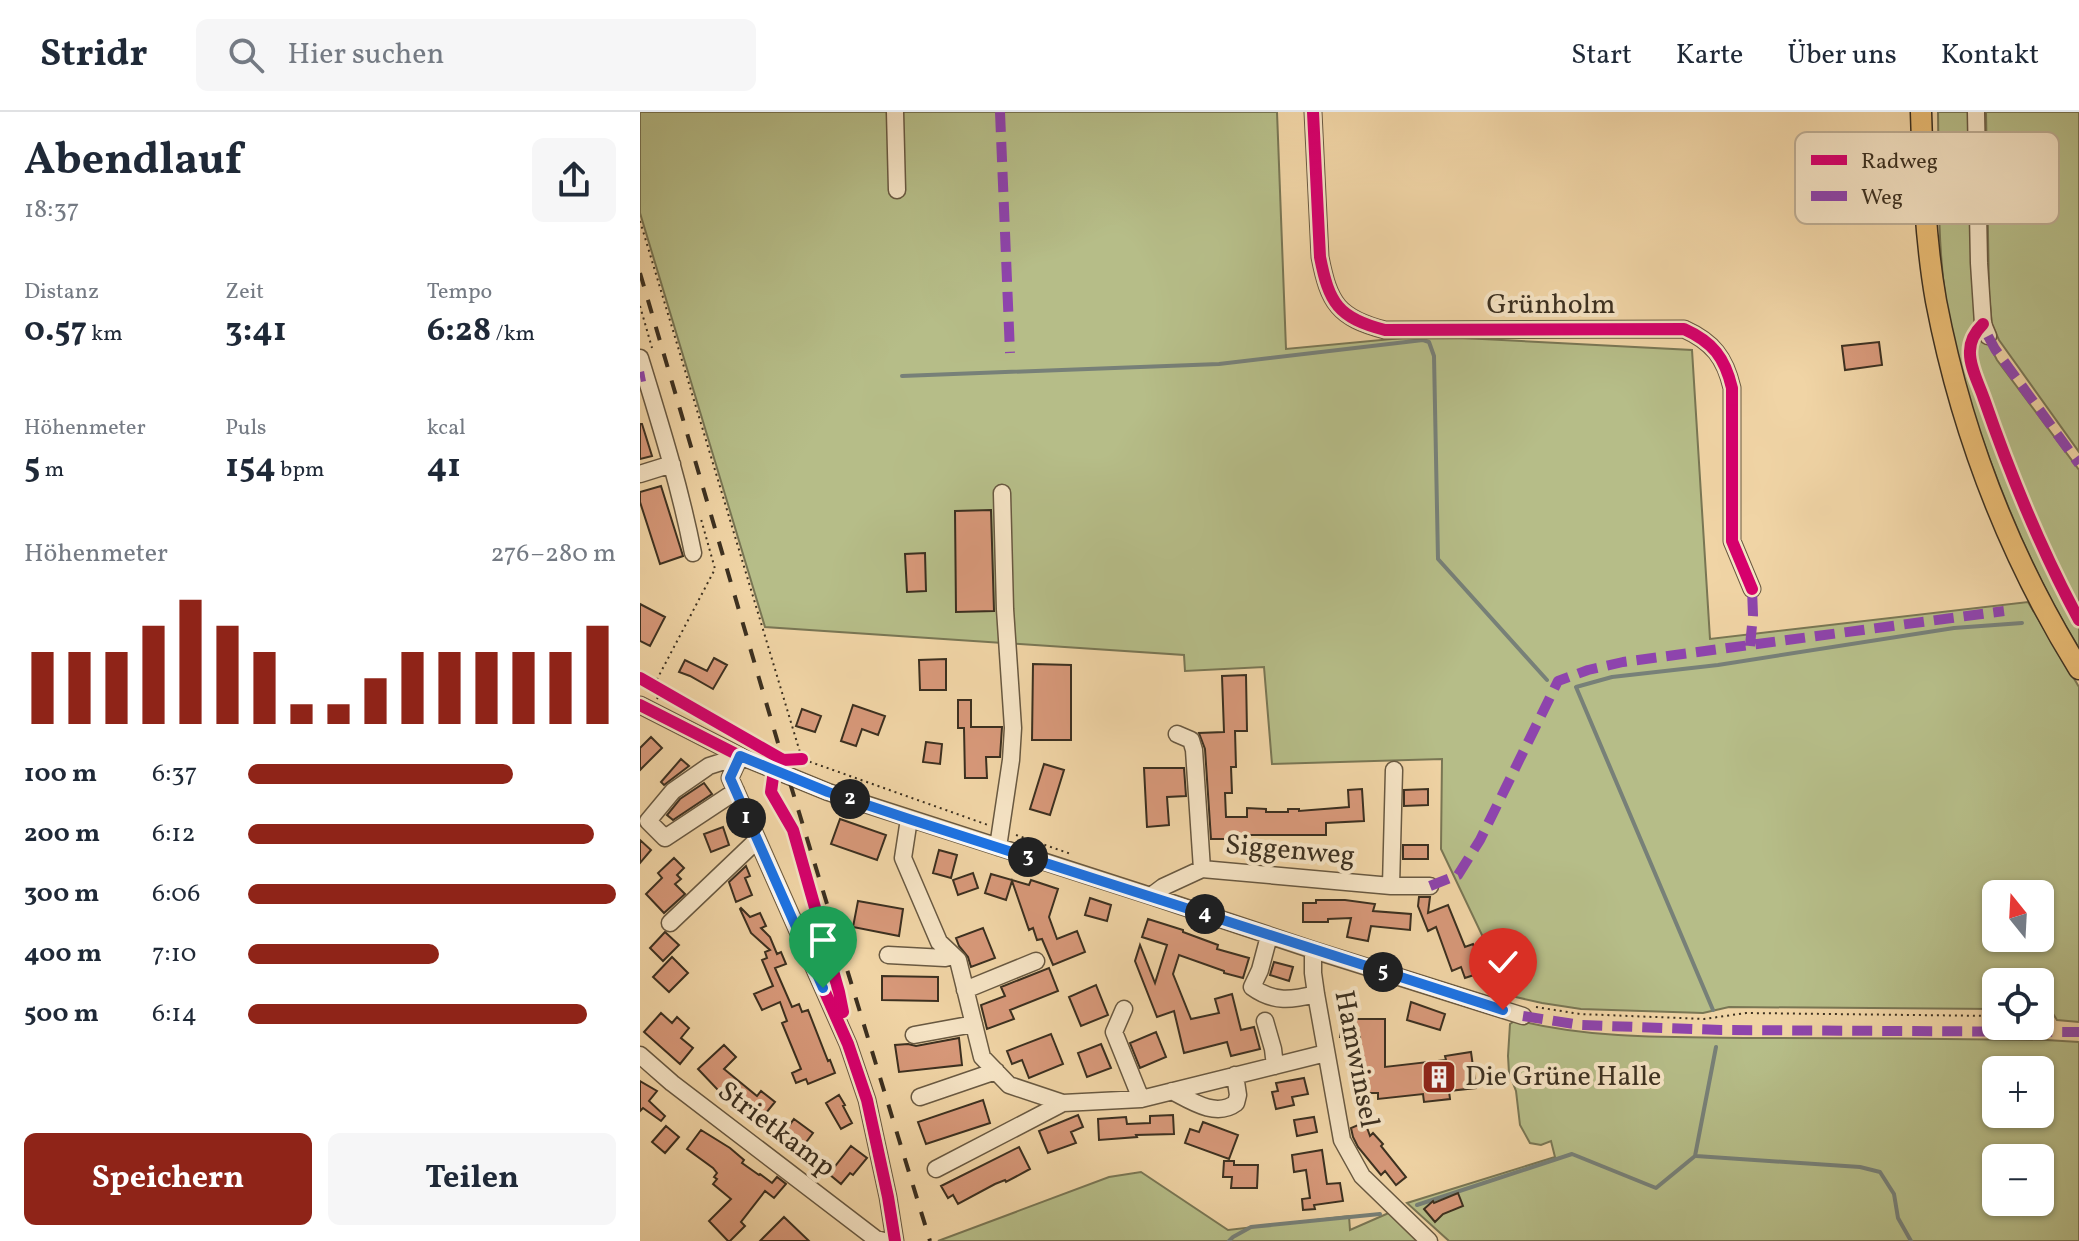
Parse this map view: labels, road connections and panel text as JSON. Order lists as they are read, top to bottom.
{
  "streets": {
    "street": [
      "Grünholm",
      "Siggenweg",
      "Hamwinsel",
      "Strietkamp"
    ]
  },
  "places": {
    "building": ["Die Grüne Halle"]
  },
  "legend": ["Radweg", "Weg"],
  "north": "top",
  "page": {
    "header": "Stridr",
    "search": "Hier suchen",
    "nav": [
      "Start",
      "Karte",
      "Über uns",
      "Kontakt"
    ],
    "heading": ["Abendlauf", "18:37"],
    "stats": [
      ["Distanz", "0.57 km"],
      ["Zeit", "3:41"],
      ["Tempo", "6:28 /km"],
      ["Höhenmeter", "5 m"],
      ["Puls", "154 bpm"],
      ["kcal", "41"]
    ],
    "chart": ["Höhenmeter", "276–280 m"],
    "list": [
      {
        "name": "100 m",
        "note": "6:37"
      },
      {
        "name": "200 m",
        "note": "6:12"
      },
      {
        "name": "300 m",
        "note": "6:06"
      },
      {
        "name": "400 m",
        "note": "7:10"
      },
      {
        "name": "500 m",
        "note": "6:14"
      }
    ],
    "pins": [
      "2",
      "1",
      "3",
      "4",
      "5"
    ],
    "map_buttons": ["+", "−"],
    "buttons": ["Speichern", "Teilen"]
  }
}
